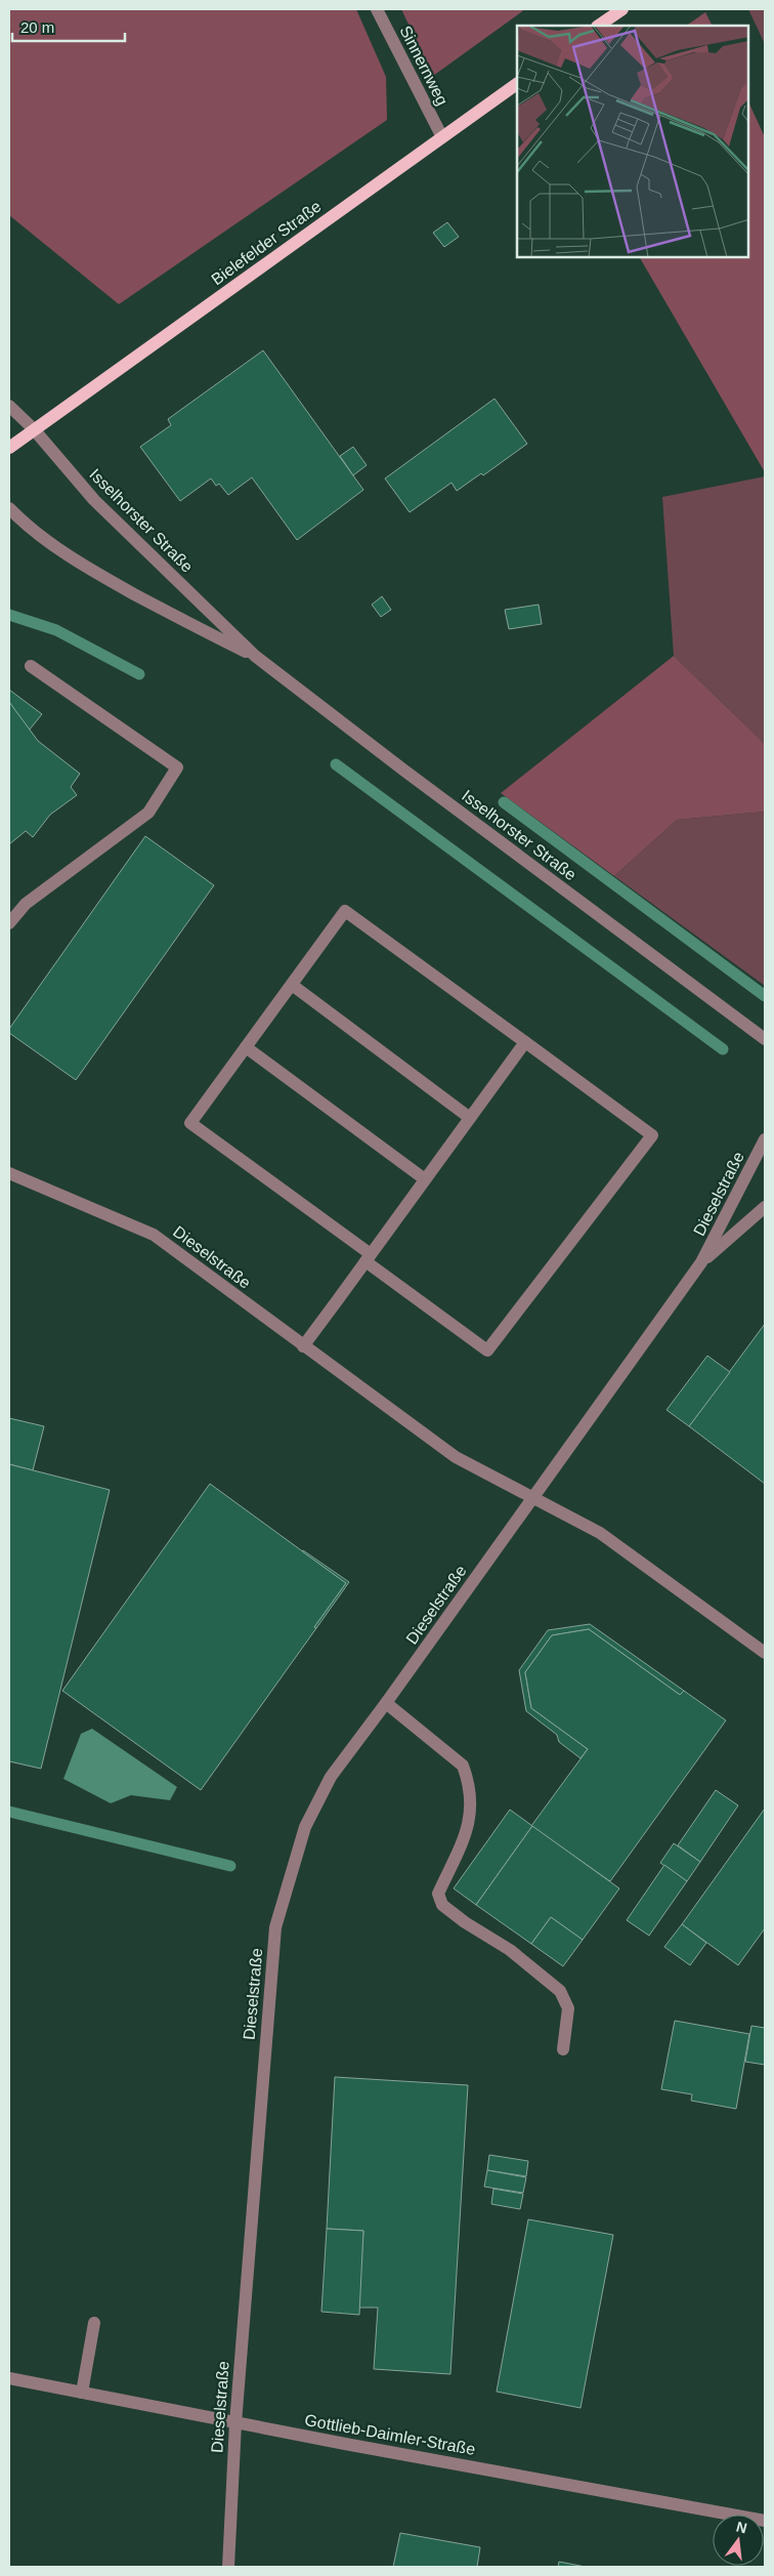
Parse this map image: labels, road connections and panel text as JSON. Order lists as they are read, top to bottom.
{
  "streets": {
    "main road": ["Bielefelder Straße"],
    "street": [
      "Sinnernweg",
      "Isselhorster Straße",
      "Dieselstraße",
      "Gottlieb-Daimler-Straße"
    ]
  },
  "crossings": [
    ["Sinnernweg", "Bielefelder Straße"],
    ["Bielefelder Straße", "Isselhorster Straße"],
    ["Dieselstraße", "Gottlieb-Daimler-Straße"]
  ],
  "scale_bar": "20 m",
  "north": "top"
}
